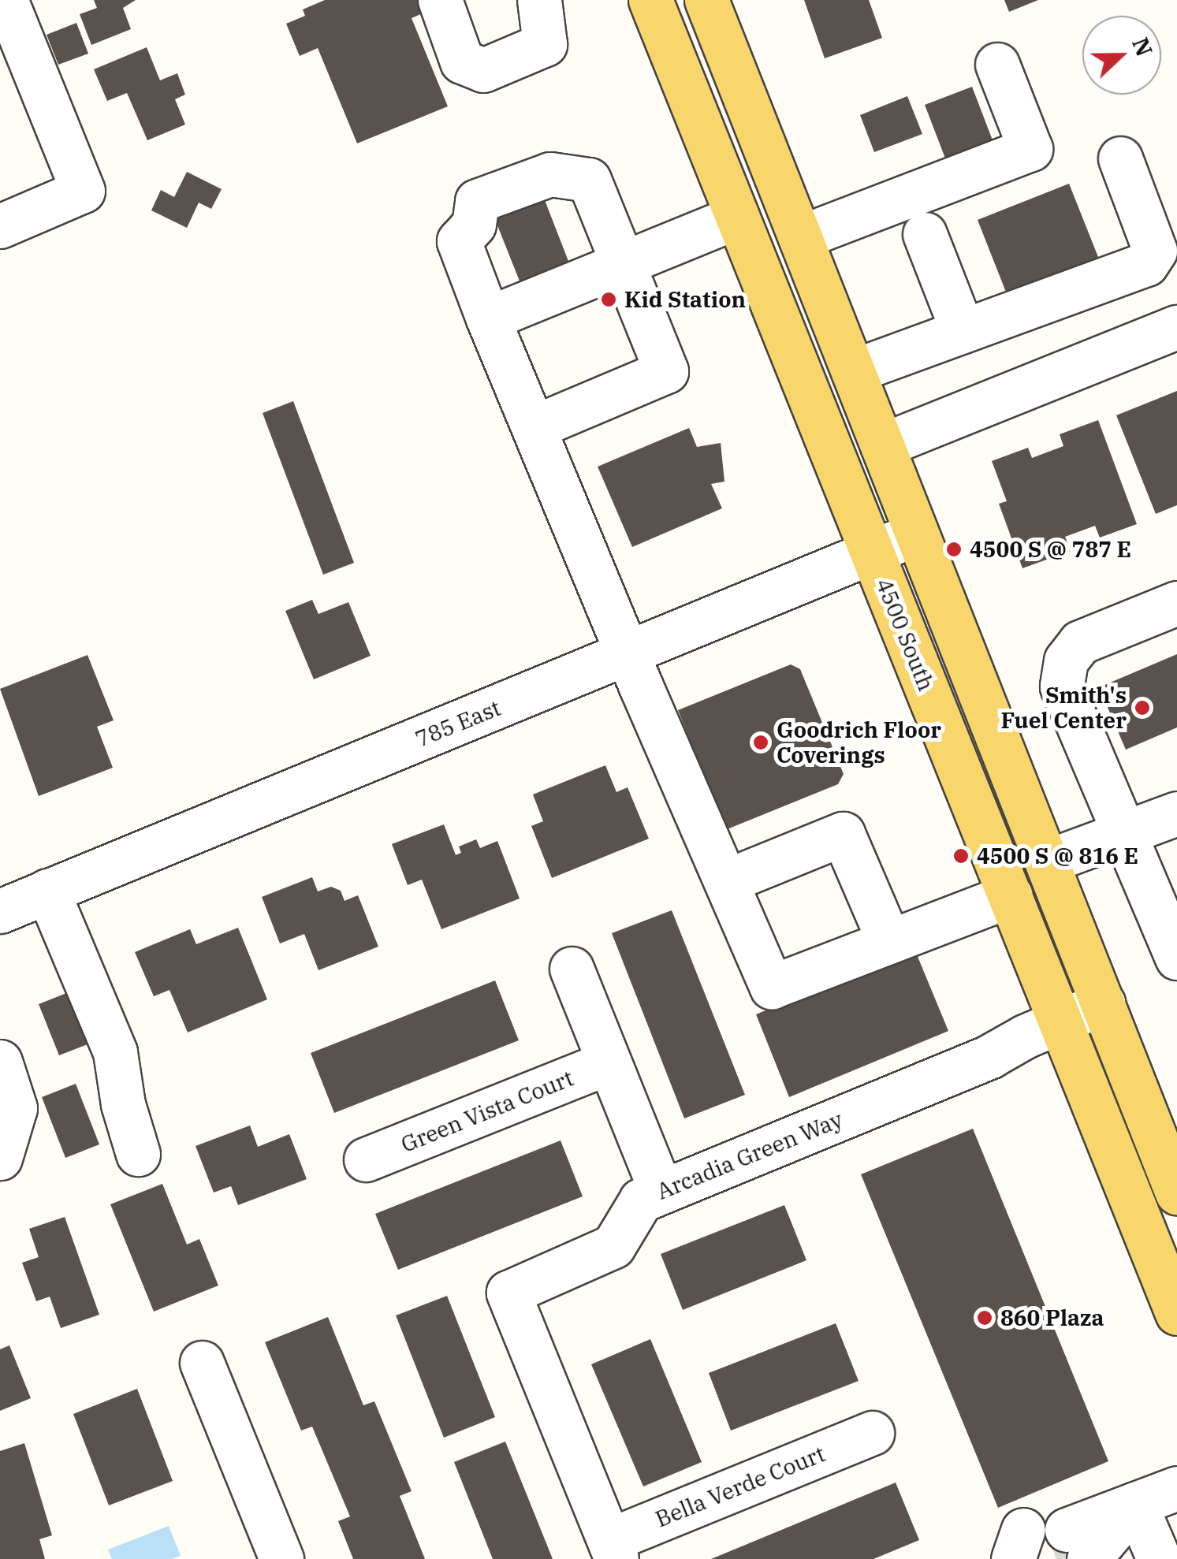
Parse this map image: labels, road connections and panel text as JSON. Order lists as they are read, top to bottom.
{
  "streets": {
    "main road": ["4500 South"],
    "street": [
      "785 East",
      "Green Vista Court",
      "Arcadia Green Way",
      "Bella Verde Court"
    ]
  },
  "crossings": [
    ["4500 South", "785 East"],
    ["4500 South", "Arcadia Green Way"],
    ["Arcadia Green Way", "Bella Verde Court"]
  ],
  "places": [
    "Kid Station",
    "4500 S @ 787 E",
    "Smith's Fuel Center",
    "Goodrich Floor Coverings",
    "4500 S @ 816 E",
    "860 Plaza"
  ],
  "north": "right"
}
